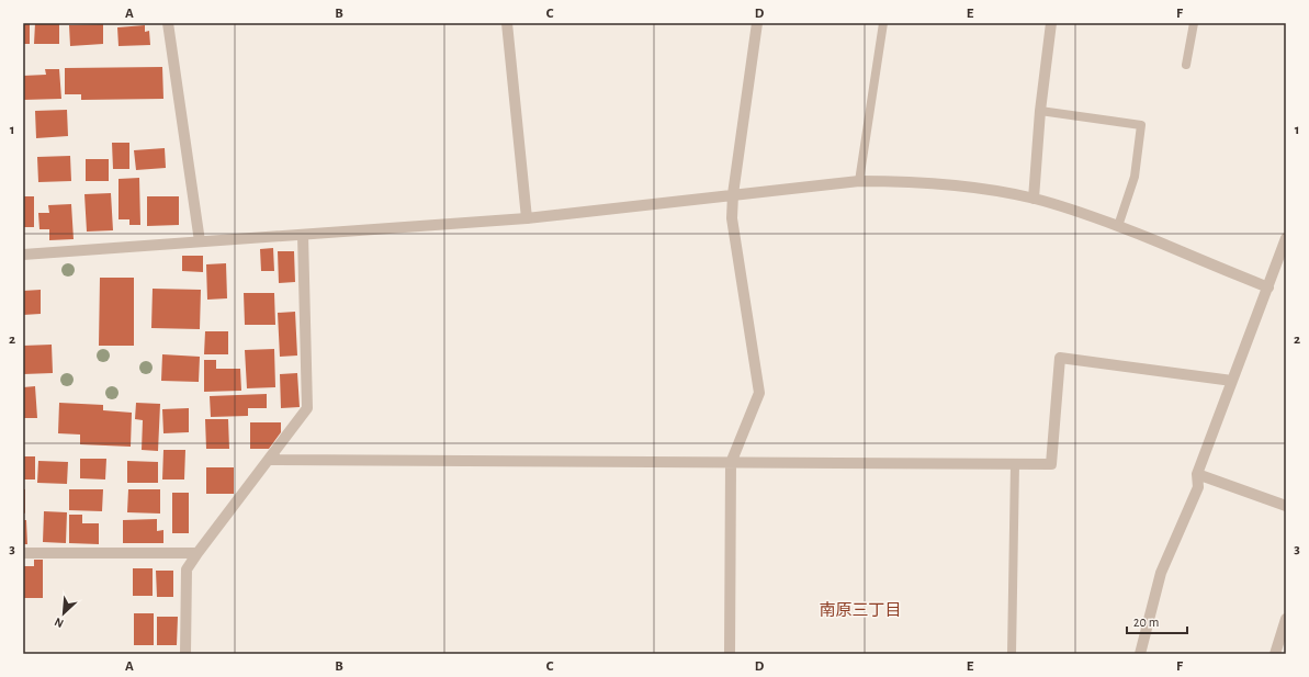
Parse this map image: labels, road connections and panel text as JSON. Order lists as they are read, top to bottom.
{
  "districts": ["南原三丁目"],
  "scale_bar": "20 m",
  "north": "bottom left",
  "grid": {
    "columns": [
      "A",
      "B",
      "C",
      "D",
      "E",
      "F"
    ],
    "rows": ["1", "2", "3"]
  }
}
